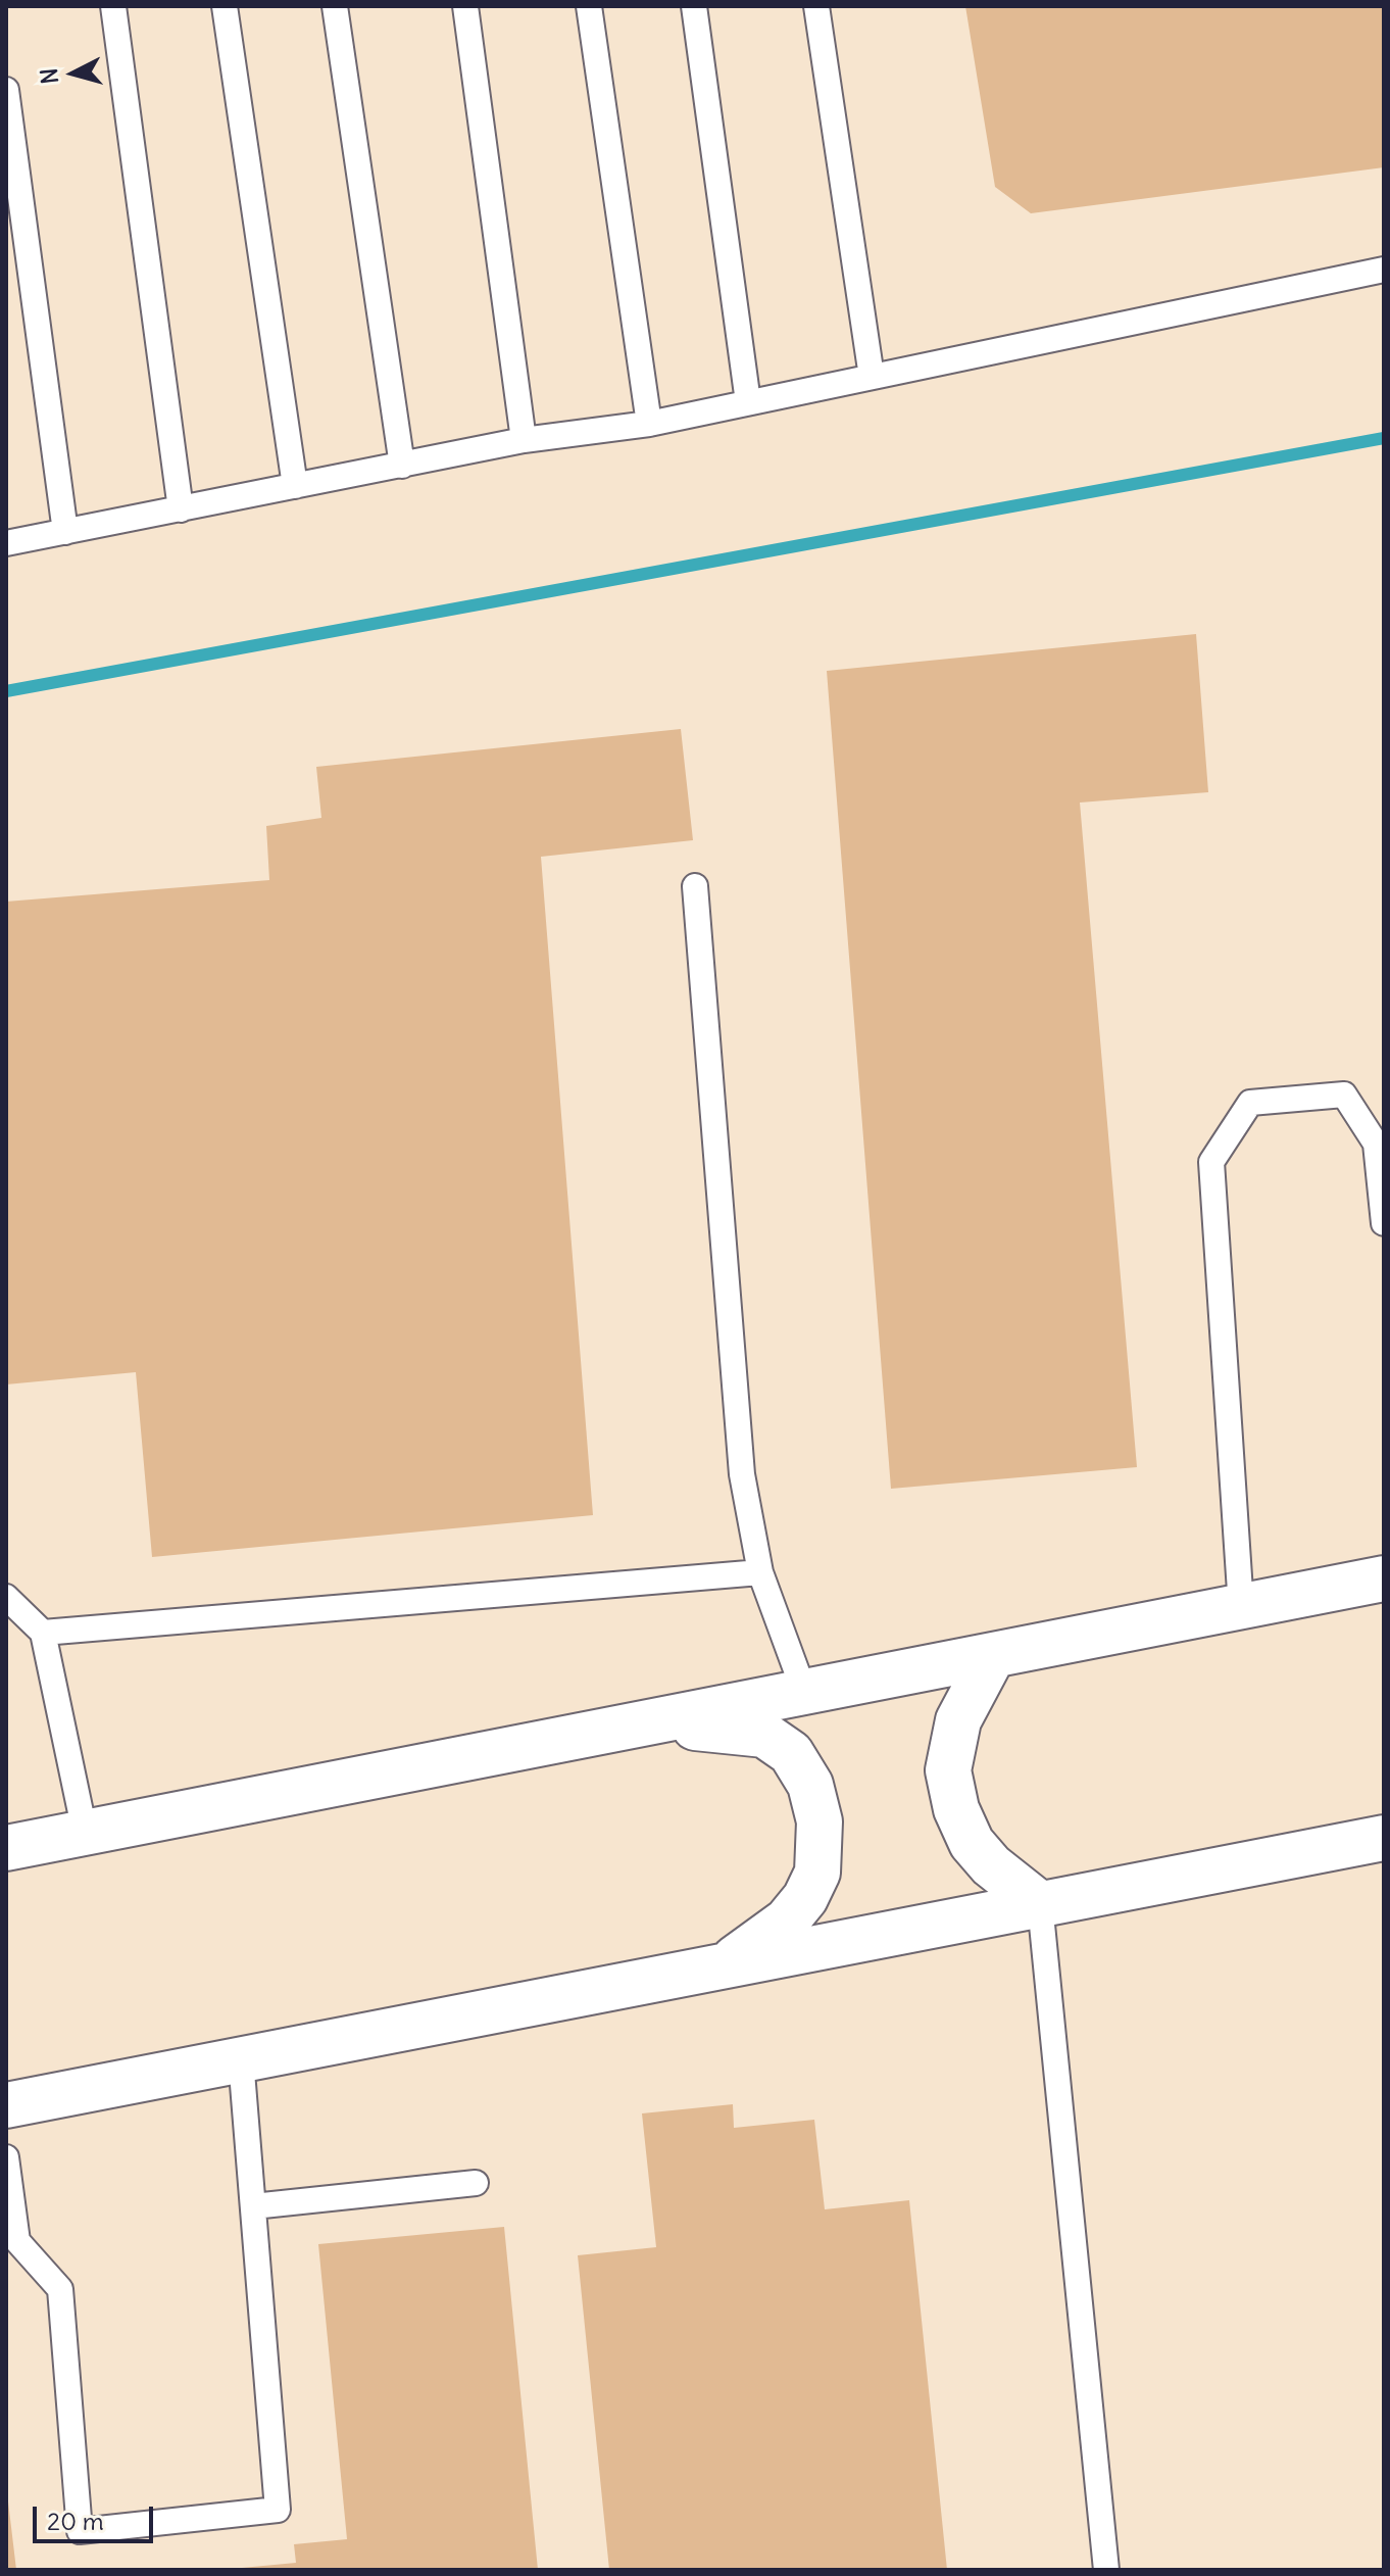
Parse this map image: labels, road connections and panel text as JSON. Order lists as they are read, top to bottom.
{
  "scale_bar": "20 m",
  "north": "left"
}
